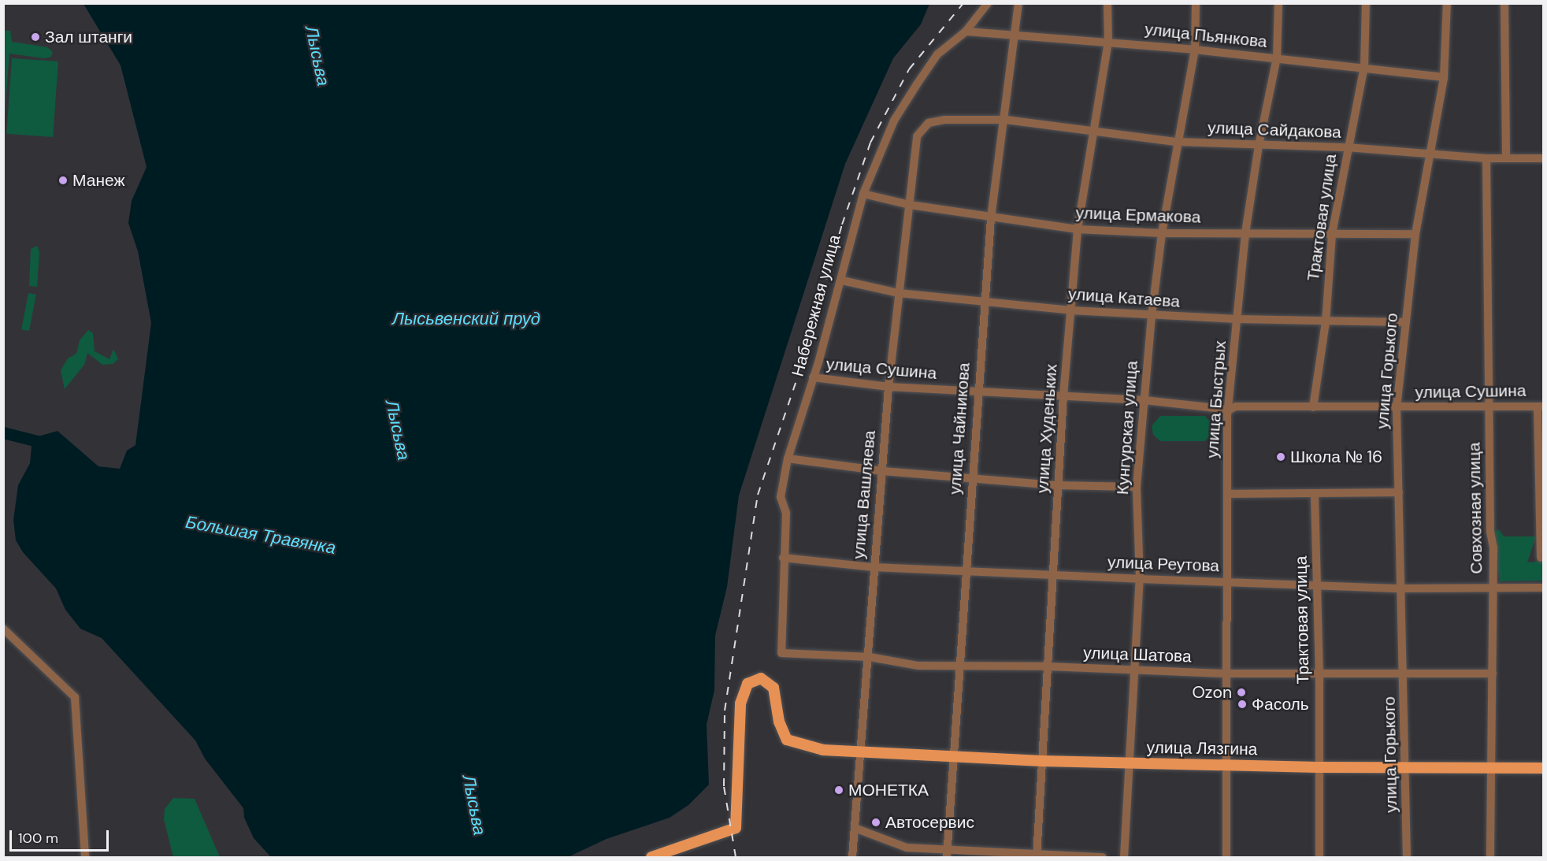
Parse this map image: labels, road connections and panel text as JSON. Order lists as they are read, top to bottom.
{
  "streets": {
    "main road": ["улица Лязгина"],
    "street": [
      "улица Пьянкова",
      "улица Сайдакова",
      "улица Ермакова",
      "Трактовая улица",
      "улица Катаева",
      "Набережная улица",
      "улица Сушина",
      "улица Горького",
      "улица Быстрых",
      "Кунгурская улица",
      "улица Чайникова",
      "улица Худеньких",
      "улица Вашляева",
      "Совхозная улица",
      "улица Реутова",
      "улица Шатова"
    ]
  },
  "crossings": [
    ["улица Пьянкова", "Трактовая улица"],
    ["улица Пьянкова", "Набережная улица"],
    ["улица Пьянкова", "улица Горького"],
    ["улица Пьянкова", "улица Быстрых"],
    ["улица Пьянкова", "Кунгурская улица"],
    ["улица Пьянкова", "улица Чайникова"],
    ["улица Пьянкова", "улица Худеньких"],
    ["улица Сайдакова", "Трактовая улица"],
    ["улица Сайдакова", "улица Горького"],
    ["улица Сайдакова", "улица Быстрых"],
    ["улица Сайдакова", "Кунгурская улица"],
    ["улица Сайдакова", "улица Чайникова"],
    ["улица Сайдакова", "улица Худеньких"],
    ["улица Сайдакова", "улица Вашляева"],
    ["улица Сайдакова", "Совхозная улица"],
    ["улица Ермакова", "Трактовая улица"],
    ["улица Ермакова", "Набережная улица"],
    ["улица Ермакова", "улица Горького"],
    ["улица Ермакова", "улица Быстрых"],
    ["улица Ермакова", "Кунгурская улица"],
    ["улица Ермакова", "улица Чайникова"],
    ["улица Ермакова", "улица Худеньких"],
    ["улица Ермакова", "улица Вашляева"],
    ["Трактовая улица", "улица Катаева"],
    ["Трактовая улица", "улица Сушина"],
    ["Трактовая улица", "улица Реутова"],
    ["Трактовая улица", "улица Шатова"],
    ["Трактовая улица", "улица Лязгина"],
    ["улица Катаева", "Набережная улица"],
    ["улица Катаева", "улица Горького"],
    ["улица Катаева", "улица Быстрых"],
    ["улица Катаева", "Кунгурская улица"],
    ["улица Катаева", "улица Чайникова"],
    ["улица Катаева", "улица Худеньких"],
    ["улица Катаева", "улица Вашляева"],
    ["Набережная улица", "улица Сушина"],
    ["Набережная улица", "улица Реутова"],
    ["Набережная улица", "улица Шатова"],
    ["улица Сушина", "улица Горького"],
    ["улица Сушина", "улица Быстрых"],
    ["улица Сушина", "Кунгурская улица"],
    ["улица Сушина", "улица Чайникова"],
    ["улица Сушина", "улица Худеньких"],
    ["улица Сушина", "улица Вашляева"],
    ["улица Сушина", "Совхозная улица"],
    ["улица Горького", "улица Реутова"],
    ["улица Горького", "улица Шатова"],
    ["улица Горького", "улица Лязгина"],
    ["улица Быстрых", "улица Реутова"],
    ["улица Быстрых", "улица Шатова"],
    ["улица Быстрых", "улица Лязгина"],
    ["Кунгурская улица", "улица Реутова"],
    ["Кунгурская улица", "улица Шатова"],
    ["Кунгурская улица", "улица Лязгина"],
    ["улица Чайникова", "улица Реутова"],
    ["улица Чайникова", "улица Шатова"],
    ["улица Чайникова", "улица Лязгина"],
    ["улица Худеньких", "улица Реутова"],
    ["улица Худеньких", "улица Шатова"],
    ["улица Худеньких", "улица Лязгина"],
    ["улица Вашляева", "улица Реутова"],
    ["улица Вашляева", "улица Шатова"],
    ["улица Вашляева", "улица Лязгина"],
    ["Совхозная улица", "улица Реутова"],
    ["Совхозная улица", "улица Шатова"],
    ["Совхозная улица", "улица Лязгина"]
  ],
  "water": ["Лысьва", "Лысьвенский пруд", "Большая Травянка"],
  "places": [
    "Зал штанги",
    "Манеж",
    "Школа № 16",
    "Ozon",
    "Фасоль",
    "МОНЕТКА",
    "Автосервис"
  ],
  "scale_bar": "100 m"
}
